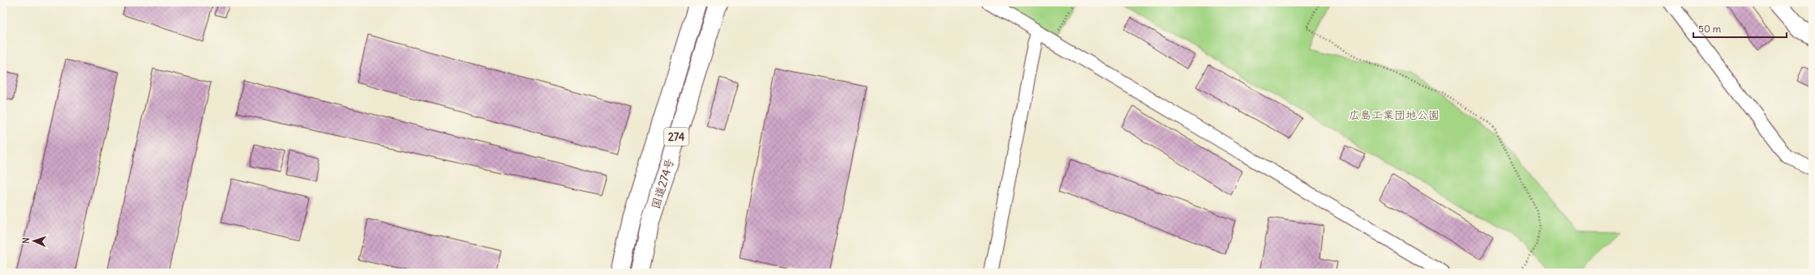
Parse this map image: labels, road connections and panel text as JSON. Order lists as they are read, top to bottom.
{
  "streets": {
    "main road": ["274", "国道274号"]
  },
  "parks": ["広島工業団地公園"],
  "scale_bar": "50 m",
  "north": "left"
}
